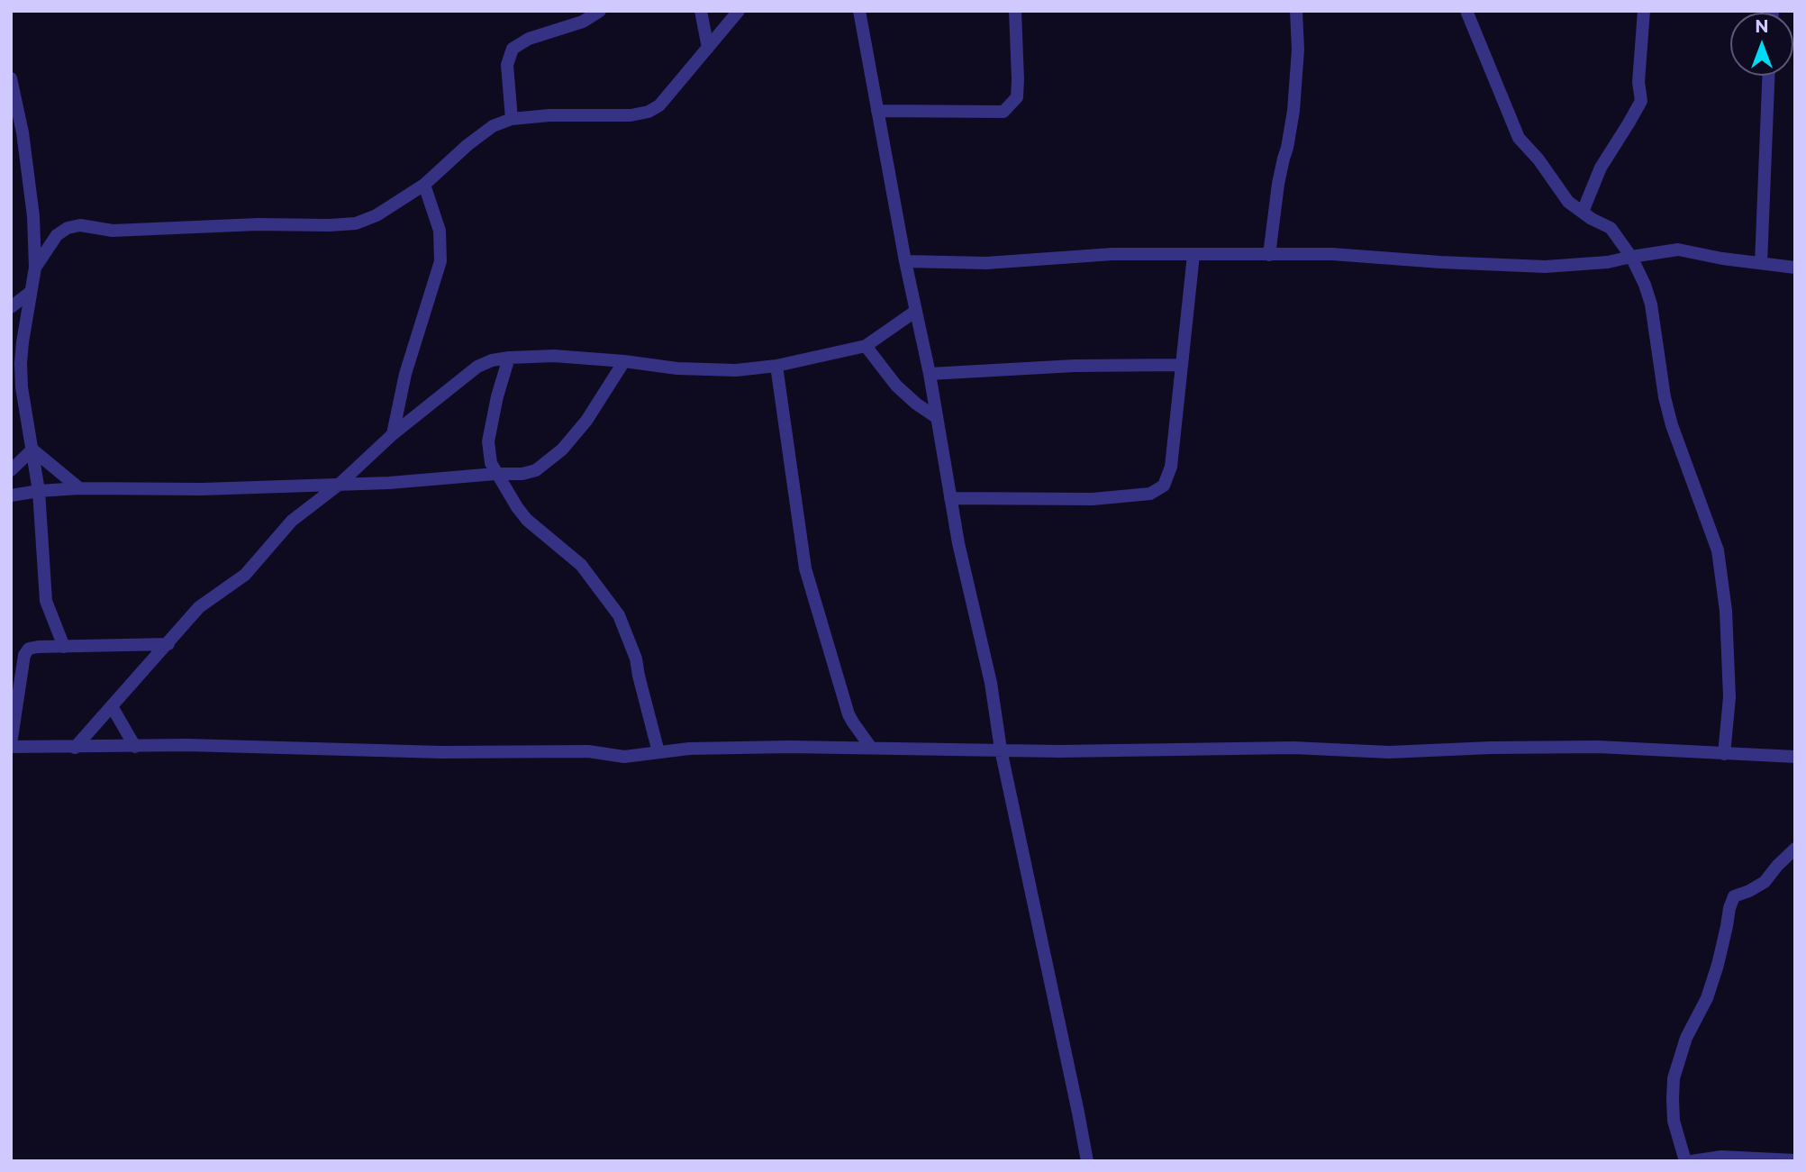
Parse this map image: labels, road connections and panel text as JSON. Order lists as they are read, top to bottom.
{
  "north": "top"
}
